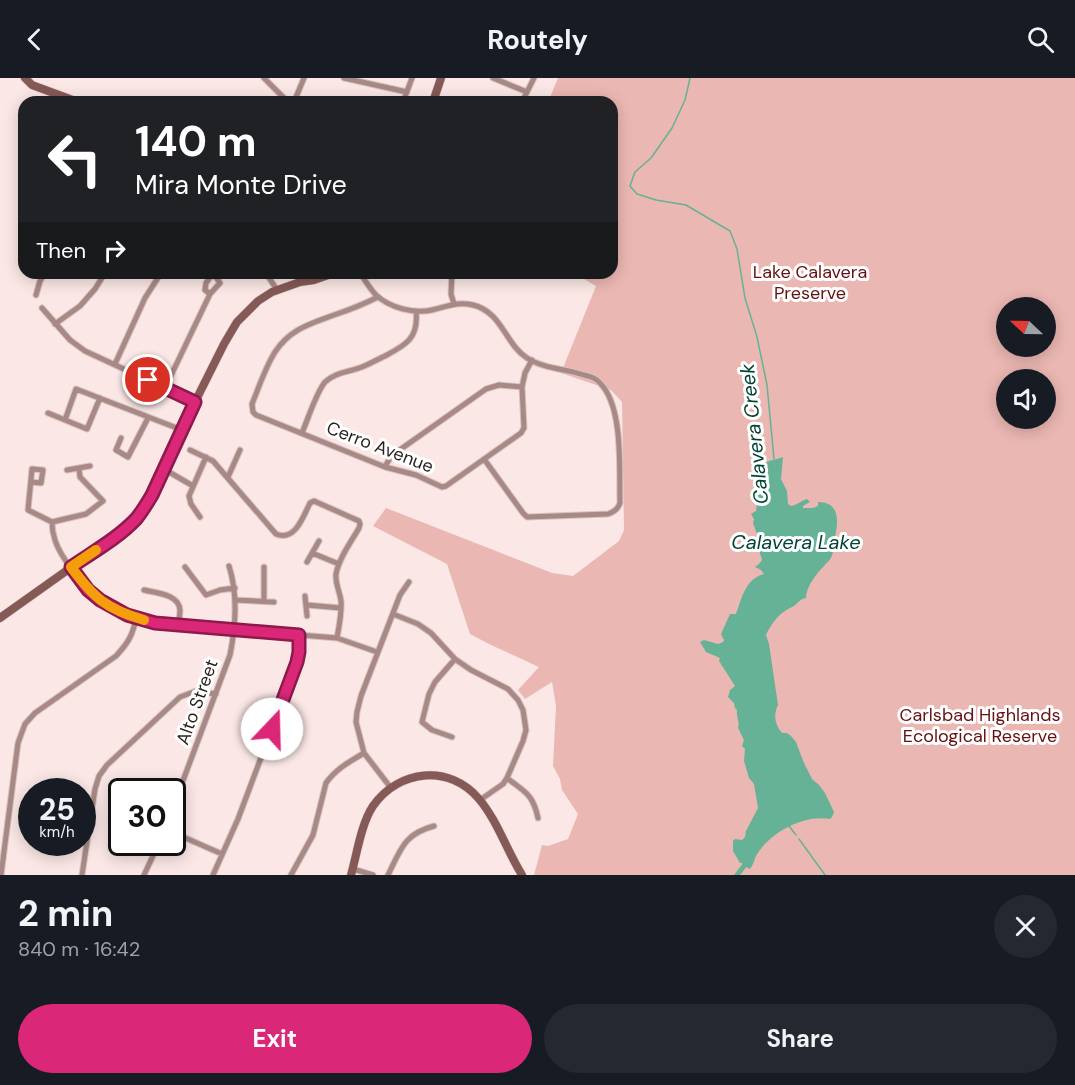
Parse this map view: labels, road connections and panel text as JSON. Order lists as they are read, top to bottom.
{
  "streets": {
    "street": ["Cerro Avenue", "Alto Street"]
  },
  "water": ["Calavera Creek", "Calavera Lake"],
  "parks": ["Lake Calavera Preserve", "Carlsbad Highlands Ecological Reserve"],
  "north": "left",
  "page": {
    "header": "Routely",
    "turn": ["140 m", "Mira Monte Drive"],
    "then": "Then",
    "speed": "25 km/h",
    "limit": "30",
    "heading": ["2 min", "840 m · 16:42"],
    "buttons": ["Exit", "Share"]
  }
}
